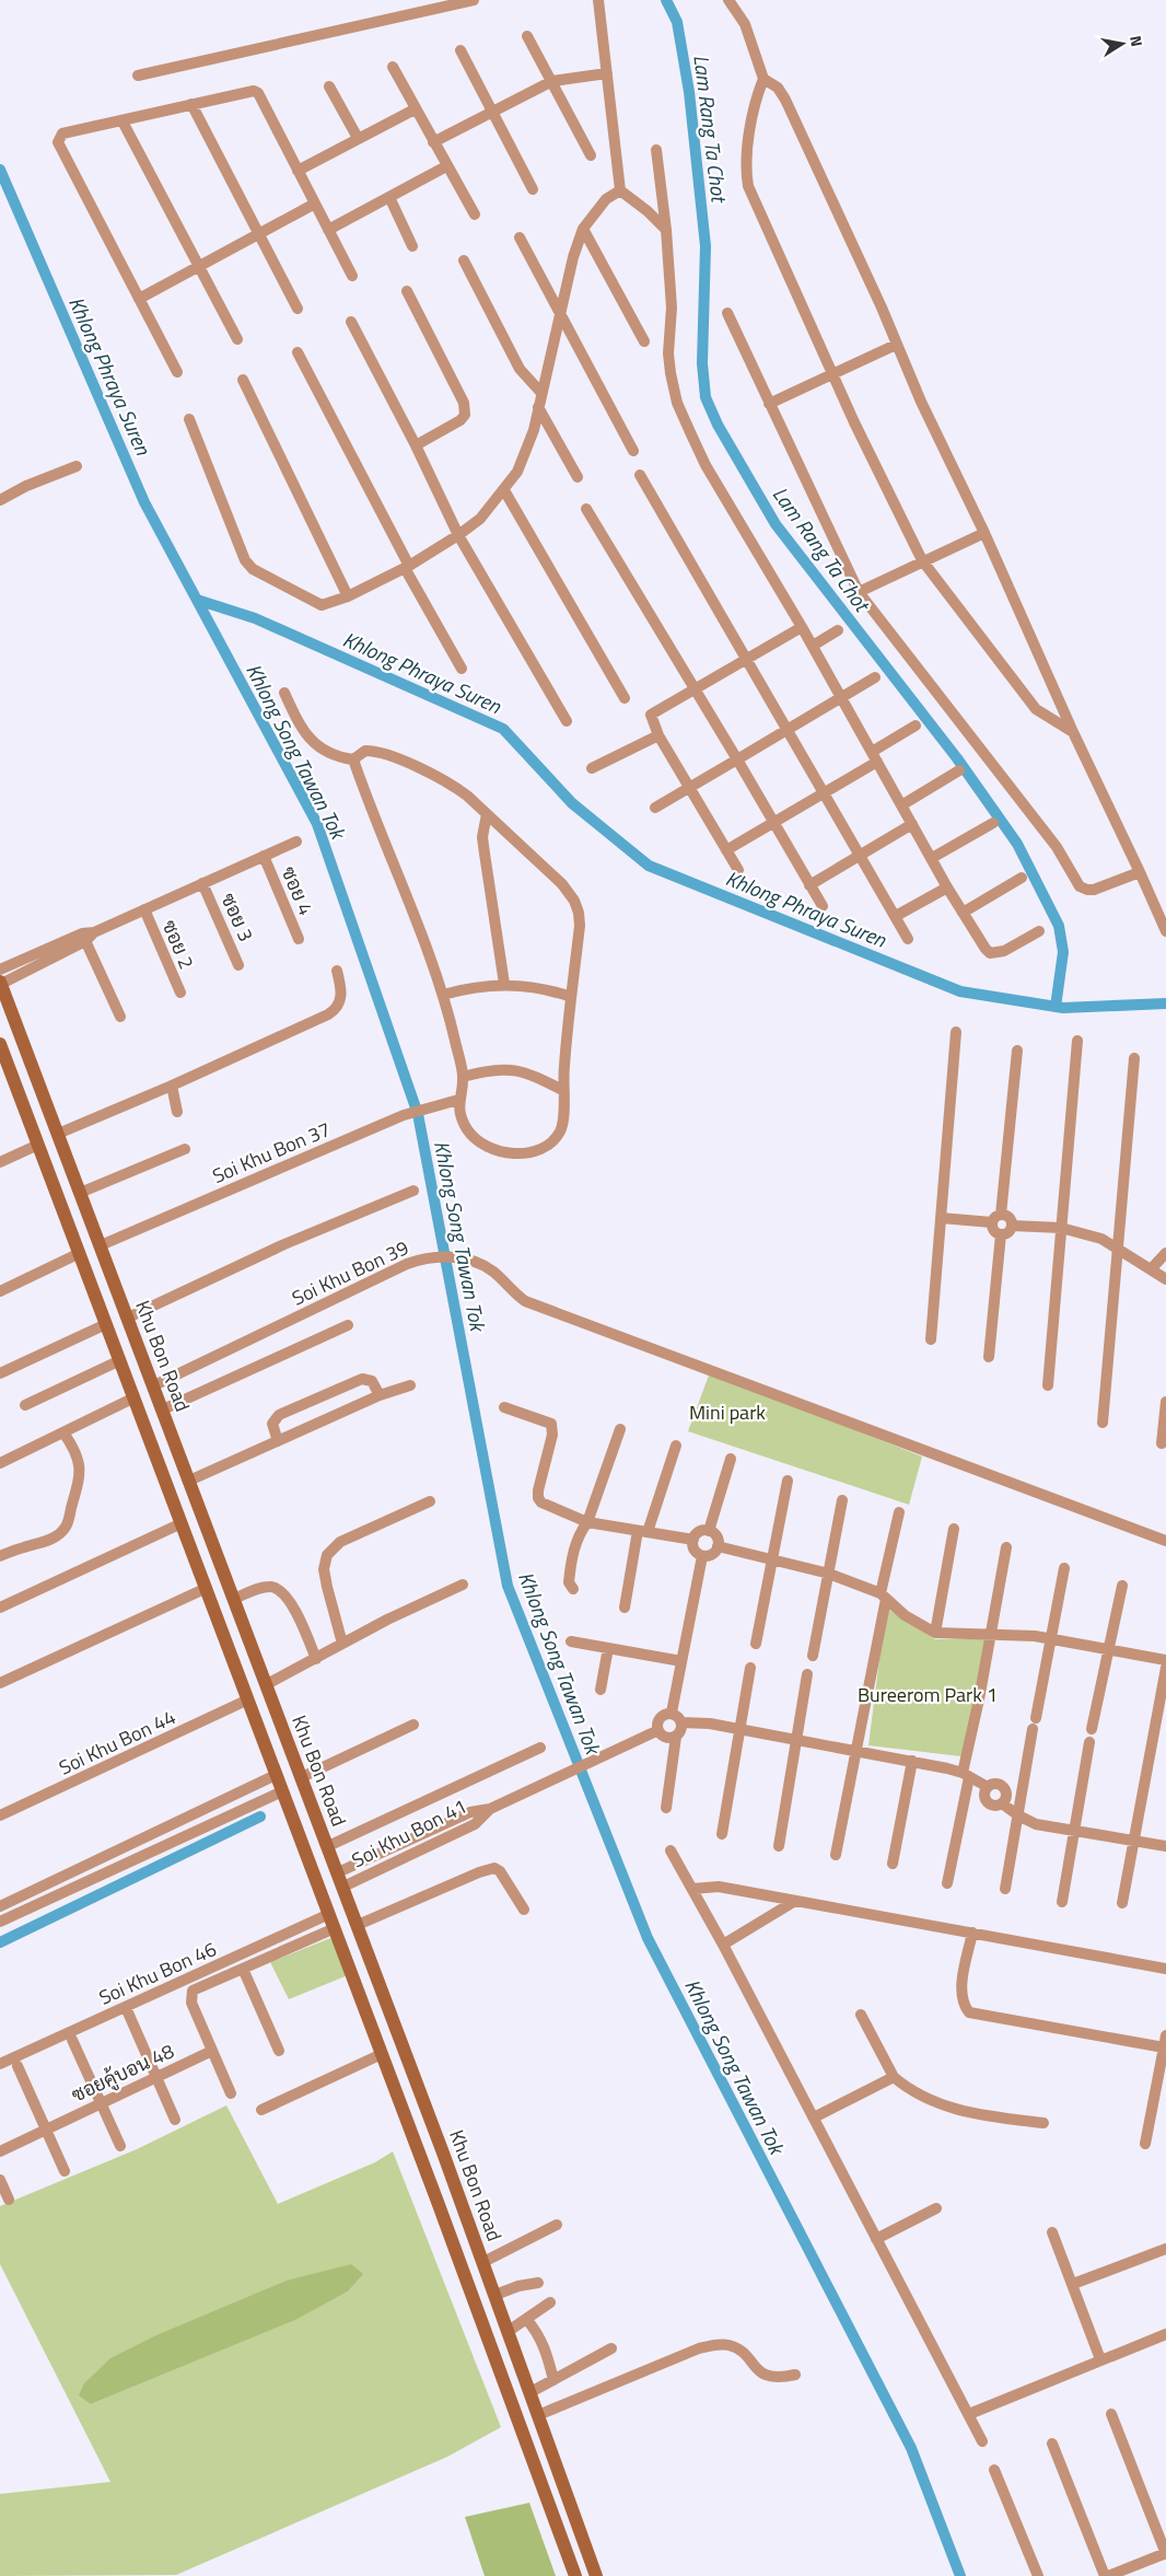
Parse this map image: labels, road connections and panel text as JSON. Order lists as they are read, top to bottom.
{
  "streets": {
    "main road": ["Khu Bon Road"],
    "street": [
      "ซอย 4",
      "ซอย 3",
      "ซอย 2",
      "Soi Khu Bon 37",
      "Soi Khu Bon 39",
      "Soi Khu Bon 44",
      "Soi Khu Bon 41",
      "Soi Khu Bon 46",
      "ซอยคู้บอน 48"
    ]
  },
  "crossings": [
    ["Soi Khu Bon 37", "Khu Bon Road"],
    ["Soi Khu Bon 39", "Khu Bon Road"],
    ["Khu Bon Road", "Soi Khu Bon 41"]
  ],
  "water": ["Lam Rang Ta Chot", "Khlong Phraya Suren", "Khlong Song Tawan Tok"],
  "parks": ["Mini park", "Bureerom Park 1"],
  "north": "right"
}
